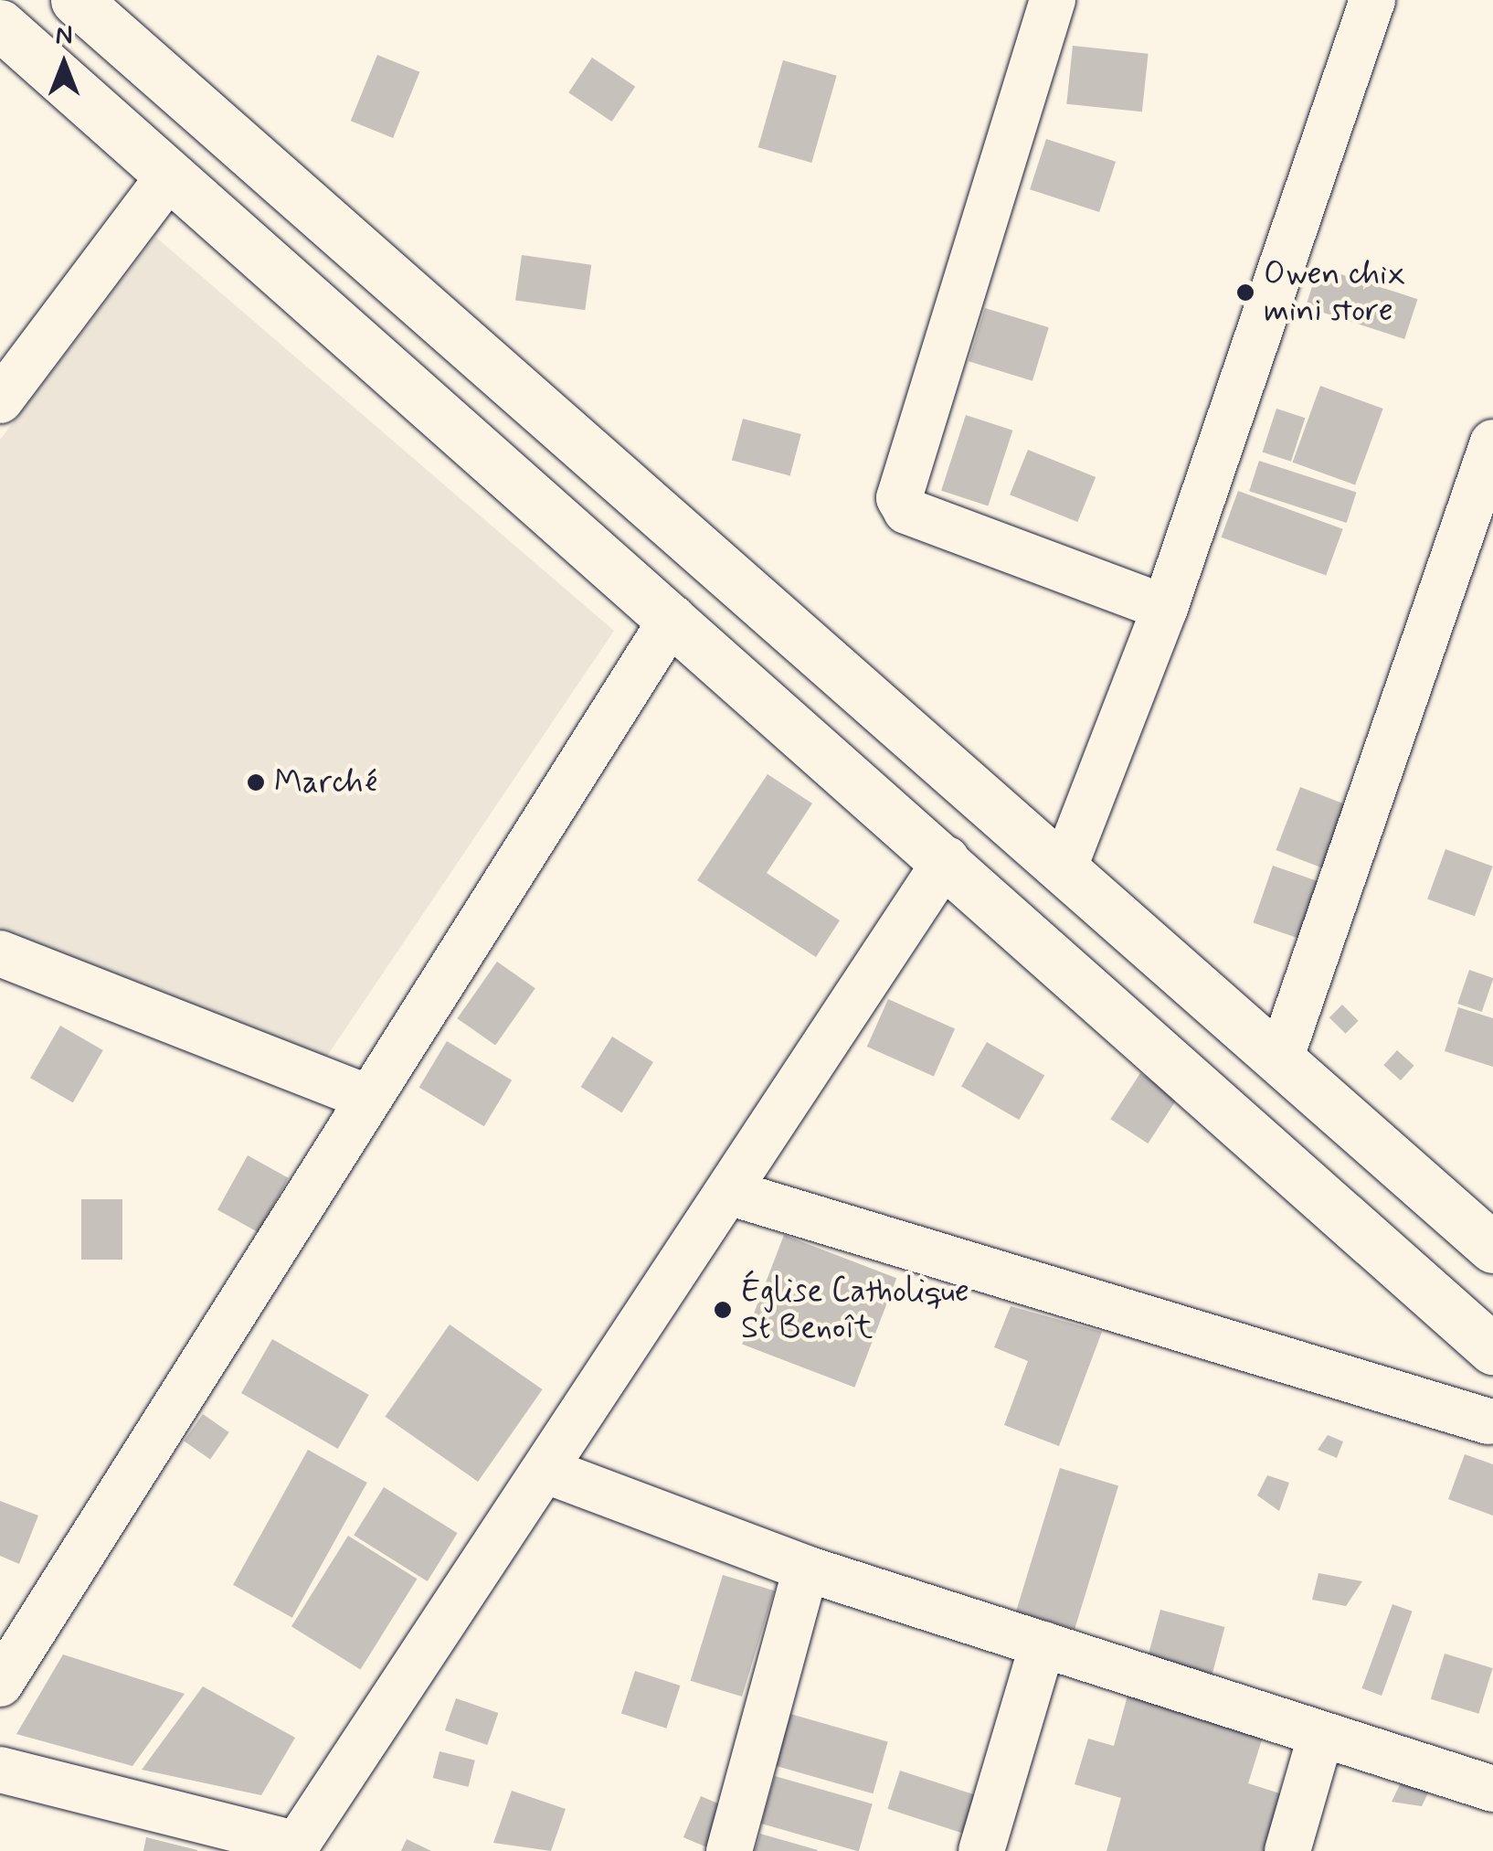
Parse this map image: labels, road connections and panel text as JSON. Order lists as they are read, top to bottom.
{
  "places": ["Owen chix mini store", "Marché", "Église Catholique St Benoît"],
  "north": "top"
}
